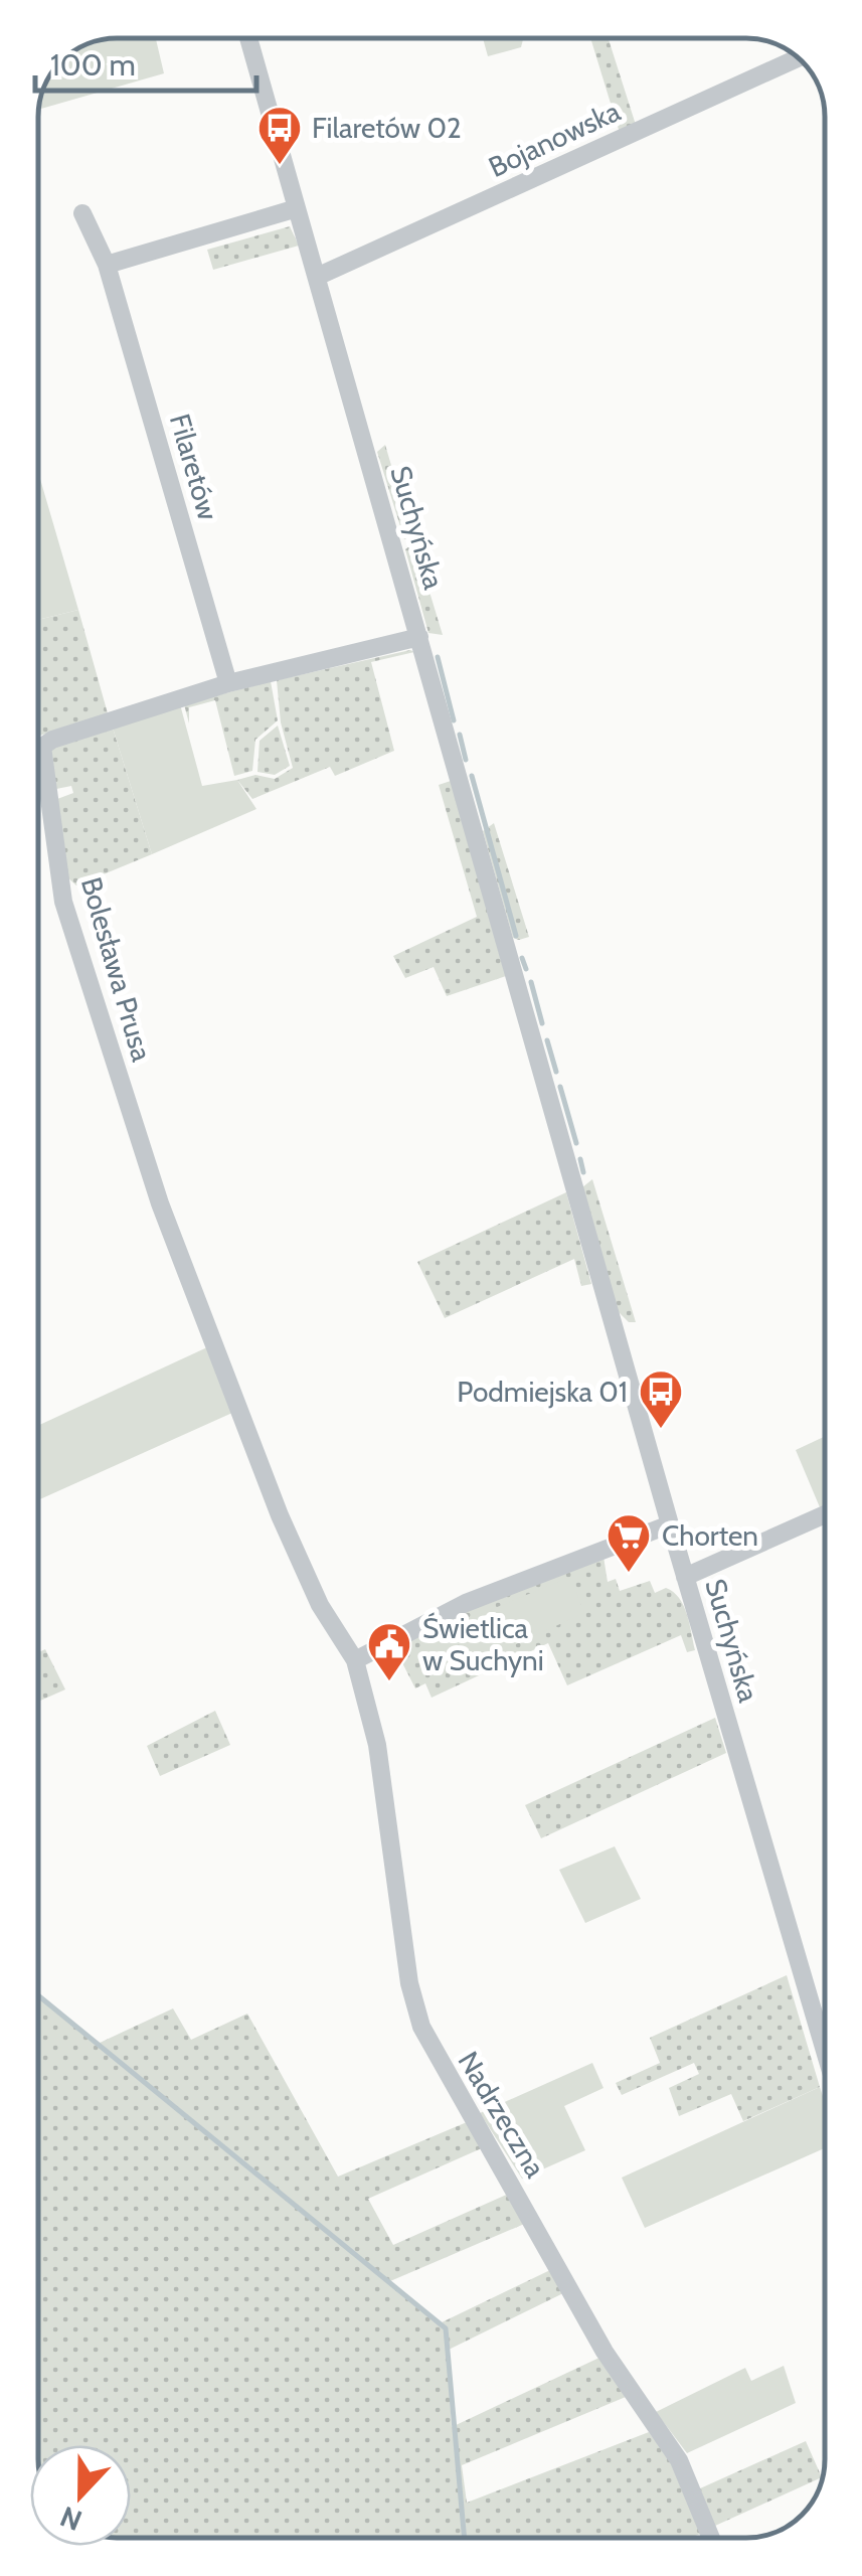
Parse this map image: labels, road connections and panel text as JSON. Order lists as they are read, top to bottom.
{
  "streets": {
    "street": [
      "Bojanowska",
      "Filaretów",
      "Suchyńska",
      "Bolesława Prusa",
      "Nadrzeczna"
    ]
  },
  "crossings": [
    ["Bojanowska", "Suchyńska"],
    ["Filaretów", "Bolesława Prusa"],
    ["Suchyńska", "Bolesława Prusa"],
    ["Bolesława Prusa", "Nadrzeczna"]
  ],
  "places": {
    "bus stop": ["Filaretów 02", "Podmiejska 01"],
    "supermarket": ["Chorten"],
    "public building": ["Świetlica w Suchyni"]
  },
  "scale_bar": "100 m",
  "north": "bottom"
}
